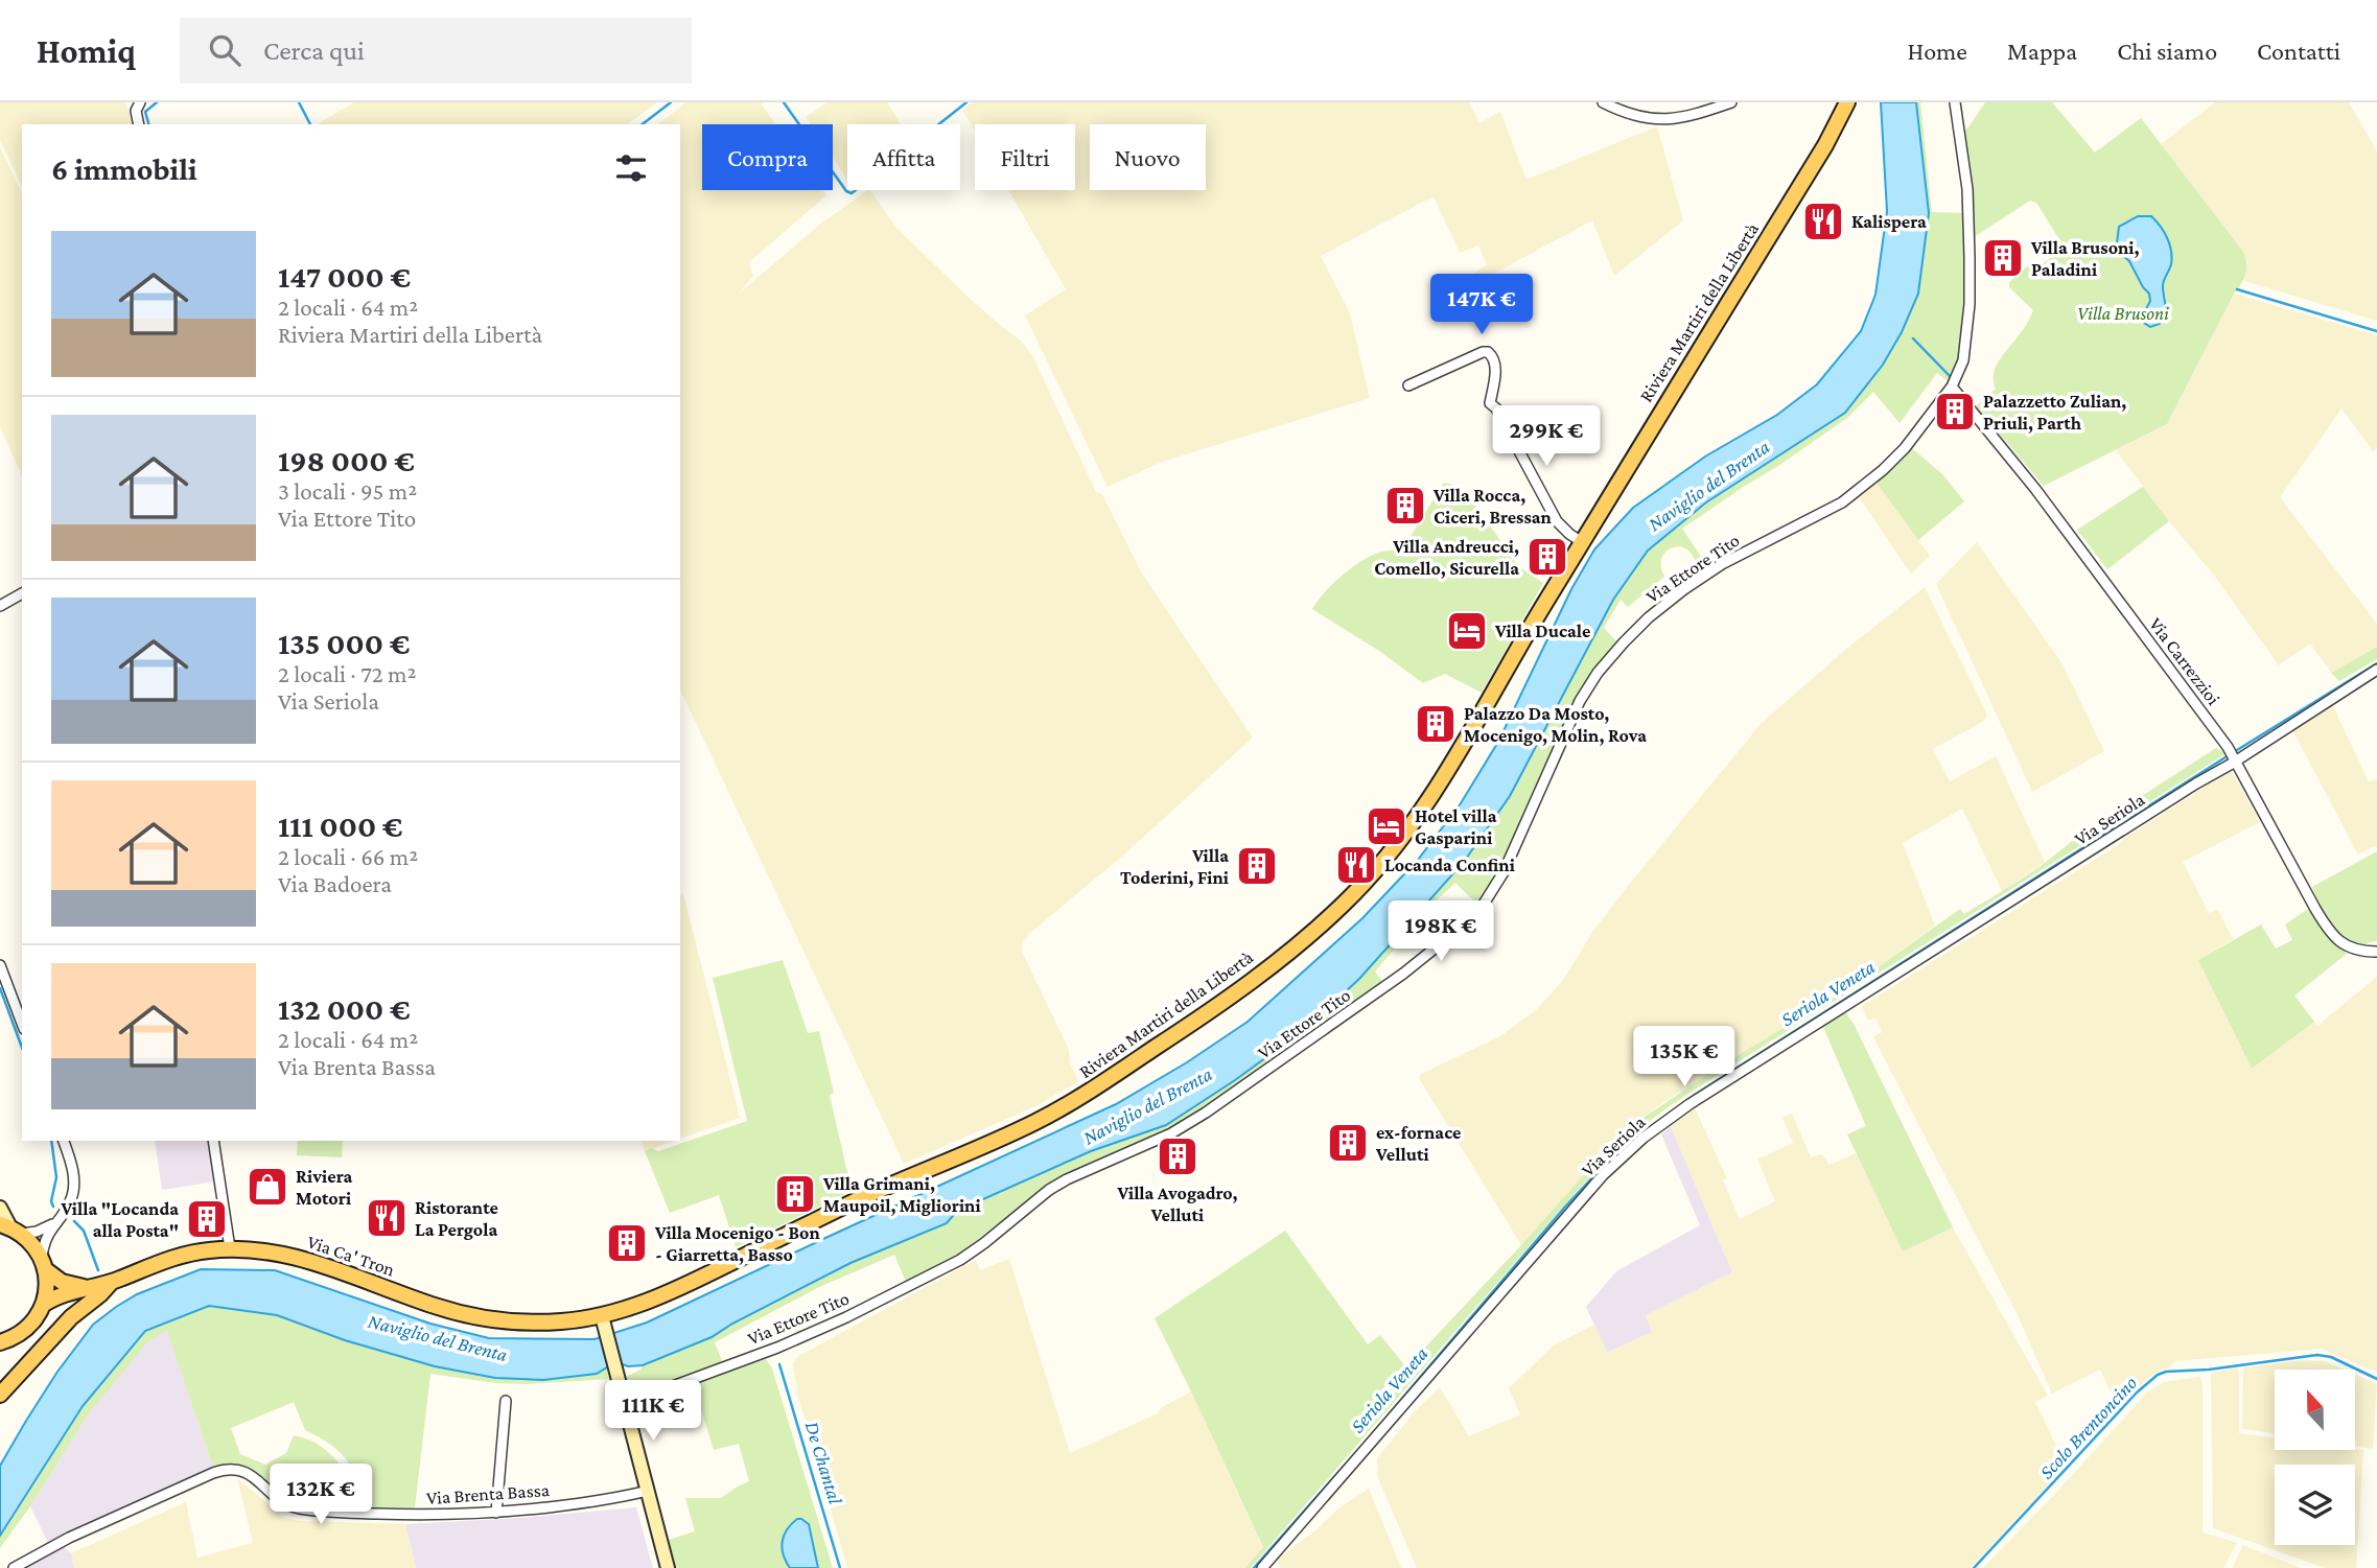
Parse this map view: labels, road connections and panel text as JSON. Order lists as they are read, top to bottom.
{
  "streets": {
    "main road": ["Riviera Martiri della Libertà", "Via Ca' Tron"],
    "street": [
      "Via Ettore Tito",
      "Via Carrezzioi",
      "Via Seriola",
      "Via Brenta Bassa"
    ]
  },
  "crossings": [
    ["Riviera Martiri della Libertà", "Via Ca' Tron"],
    ["Via Ettore Tito", "Via Carrezzioi"],
    ["Via Carrezzioi", "Via Seriola"]
  ],
  "water": [
    "Naviglio del Brenta",
    "Seriola Veneta",
    "Scolo Brentoncino",
    "De Chantal"
  ],
  "parks": ["Villa Brusoni"],
  "places": {
    "restaurant": ["Kalispera", "Locanda Confini", "Ristorante La Pergola"],
    "building": [
      "Villa Brusoni, Paladini",
      "Palazzetto Zulian, Priuli, Parth",
      "Villa Rocca, Ciceri, Bressan",
      "Villa Andreucci, Comello, Sicurella",
      "Palazzo Da Mosto, Mocenigo, Molin, Rova",
      "Villa Toderini, Fini",
      "ex-fornace Velluti",
      "Villa Avogadro, Velluti",
      "Villa Grimani, Maupoil, Migliorini",
      "Villa \"Locanda alla Posta\"",
      "Villa Mocenigo - Bon - Giarretta, Basso"
    ],
    "hotel": ["Villa Ducale", "Hotel villa Gasparini"],
    "shop": ["Riviera Motori"]
  },
  "north": "top",
  "page": {
    "header": "Homiq",
    "search": "Cerca qui",
    "nav": [
      "Home",
      "Mappa",
      "Chi siamo",
      "Contatti"
    ],
    "chip": [
      "Compra",
      "Affitta",
      "Filtri",
      "Nuovo"
    ],
    "heading": "6 immobili",
    "list": [
      {
        "name": "147 000 €",
        "note": "2 locali · 64 m² · Riviera Martiri della Libertà"
      },
      {
        "name": "198 000 €",
        "note": "3 locali · 95 m² · Via Ettore Tito"
      },
      {
        "name": "135 000 €",
        "note": "2 locali · 72 m² · Via Seriola"
      },
      {
        "name": "111 000 €",
        "note": "2 locali · 66 m² · Via Badoera"
      },
      {
        "name": "132 000 €",
        "note": "2 locali · 64 m² · Via Brenta Bassa"
      }
    ],
    "price": [
      "147K €",
      "299K €",
      "198K €",
      "135K €",
      "111K €",
      "132K €"
    ]
  }
}
